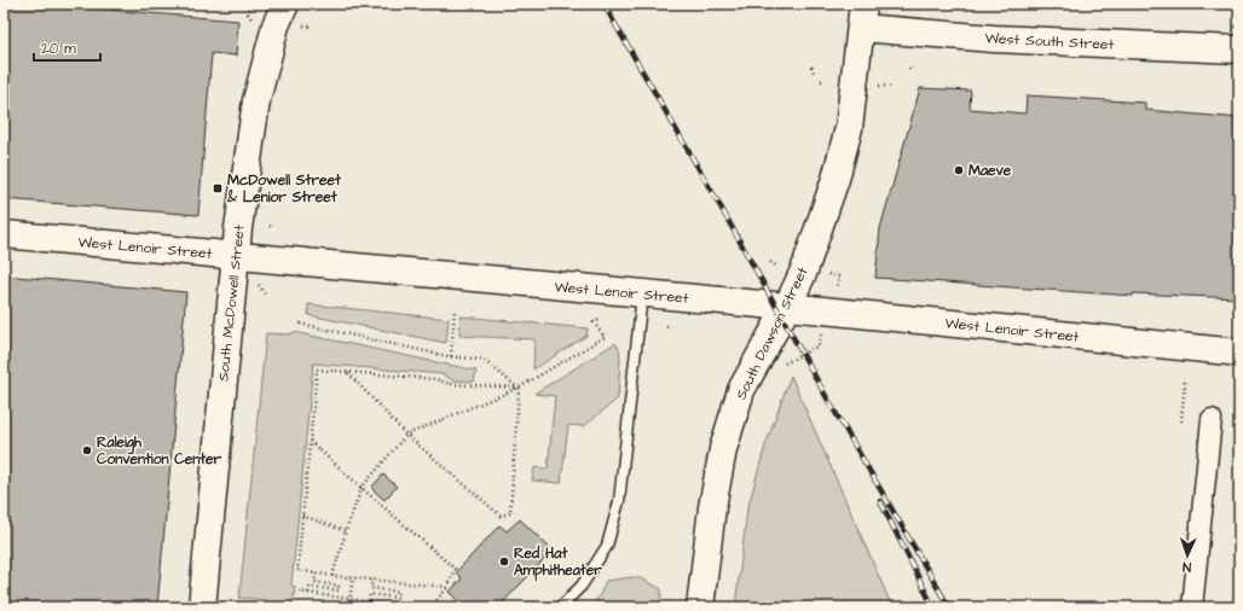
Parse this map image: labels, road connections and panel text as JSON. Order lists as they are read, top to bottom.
{
  "streets": {
    "main road": [
      "West South Street",
      "West Lenoir Street",
      "South McDowell Street",
      "South Dawson Street"
    ]
  },
  "crossings": [
    ["West South Street", "South Dawson Street"],
    ["West Lenoir Street", "South McDowell Street"],
    ["West Lenoir Street", "South Dawson Street"]
  ],
  "places": {
    "other": ["Maeve", "Raleigh Convention Center", "Red Hat Amphitheater"],
    "transit": ["McDowell Street & Lenior Street"]
  },
  "scale_bar": "20 m",
  "north": "bottom"
}
